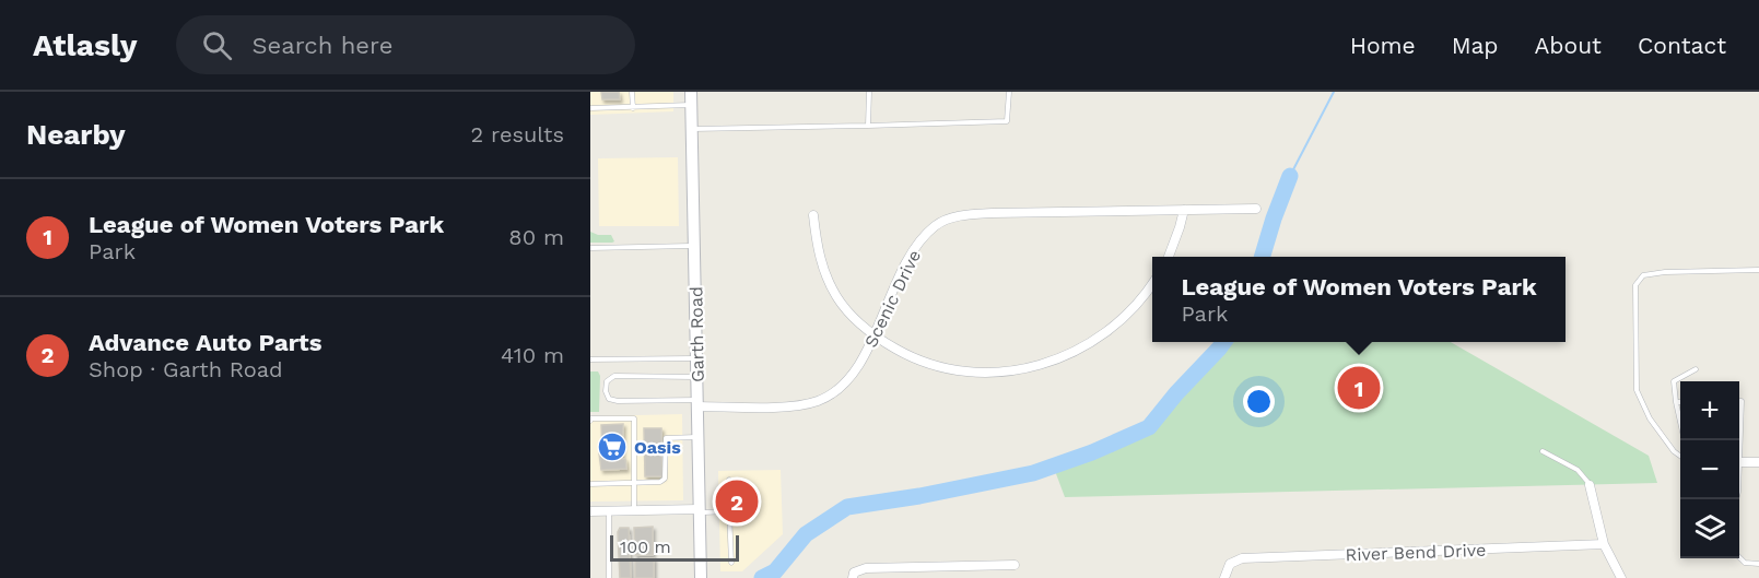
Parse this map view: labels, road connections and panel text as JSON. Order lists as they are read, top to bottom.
{
  "streets": {
    "main road": ["Garth Road"],
    "street": ["Scenic Drive", "River Bend Drive"]
  },
  "crossings": [
    ["Scenic Drive", "Garth Road"]
  ],
  "places": {
    "supermarket": ["Oasis"]
  },
  "scale_bar": "100 m",
  "page": {
    "header": "Atlasly",
    "search": "Search here",
    "nav": [
      "Home",
      "Map",
      "About",
      "Contact"
    ],
    "heading": ["Nearby", "2 results"],
    "list": [
      {
        "mark": "1",
        "name": "League of Women Voters Park",
        "note": "Park",
        "value": "80 m"
      },
      {
        "mark": "2",
        "name": "Advance Auto Parts",
        "note": "Shop · Garth Road",
        "value": "410 m"
      }
    ],
    "popup": ["League of Women Voters Park", "Park"],
    "pins": ["1", "2"],
    "map_buttons": ["+", "−"],
    "scale": "100 m"
  }
}
